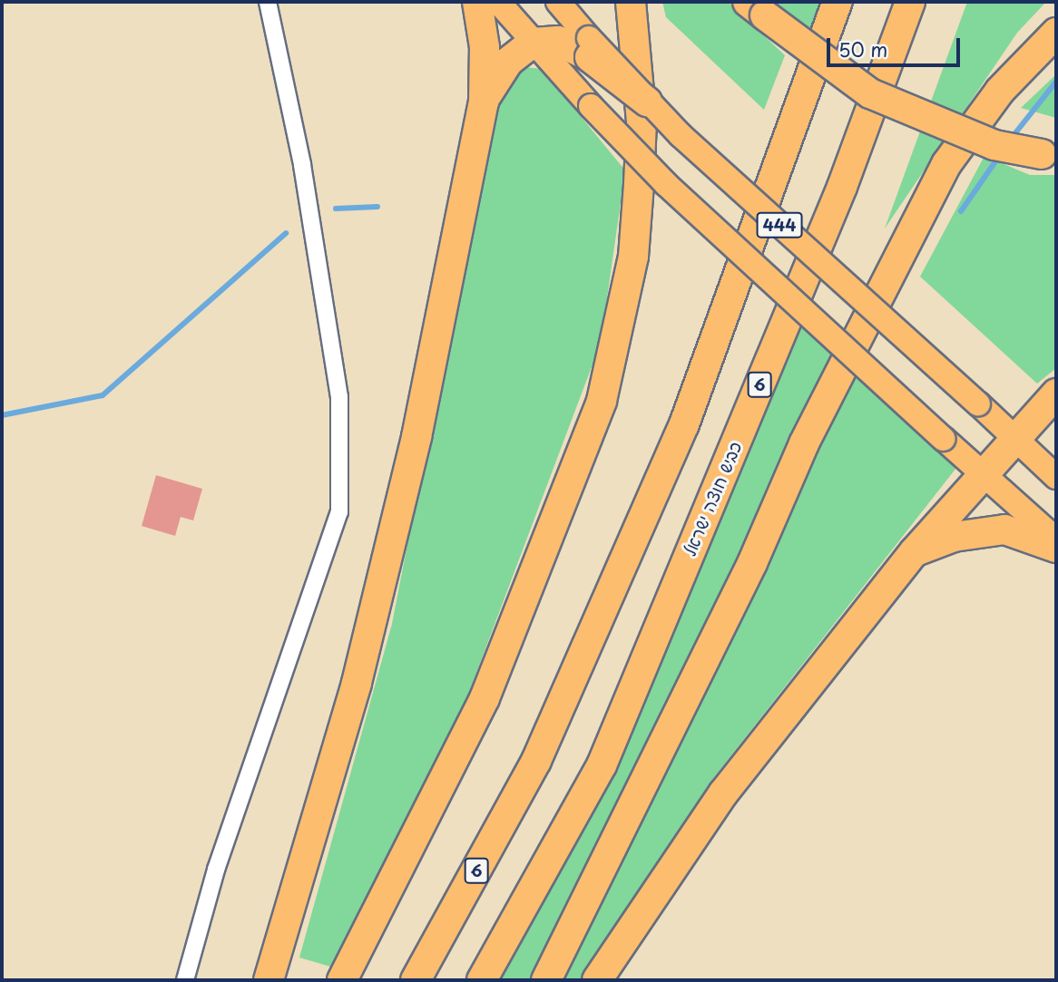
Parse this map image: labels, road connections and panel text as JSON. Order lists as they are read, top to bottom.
{
  "streets": {
    "highway": ["6", "כביש חוצה ישראל"],
    "main road": ["444"]
  },
  "scale_bar": "50 m"
}
